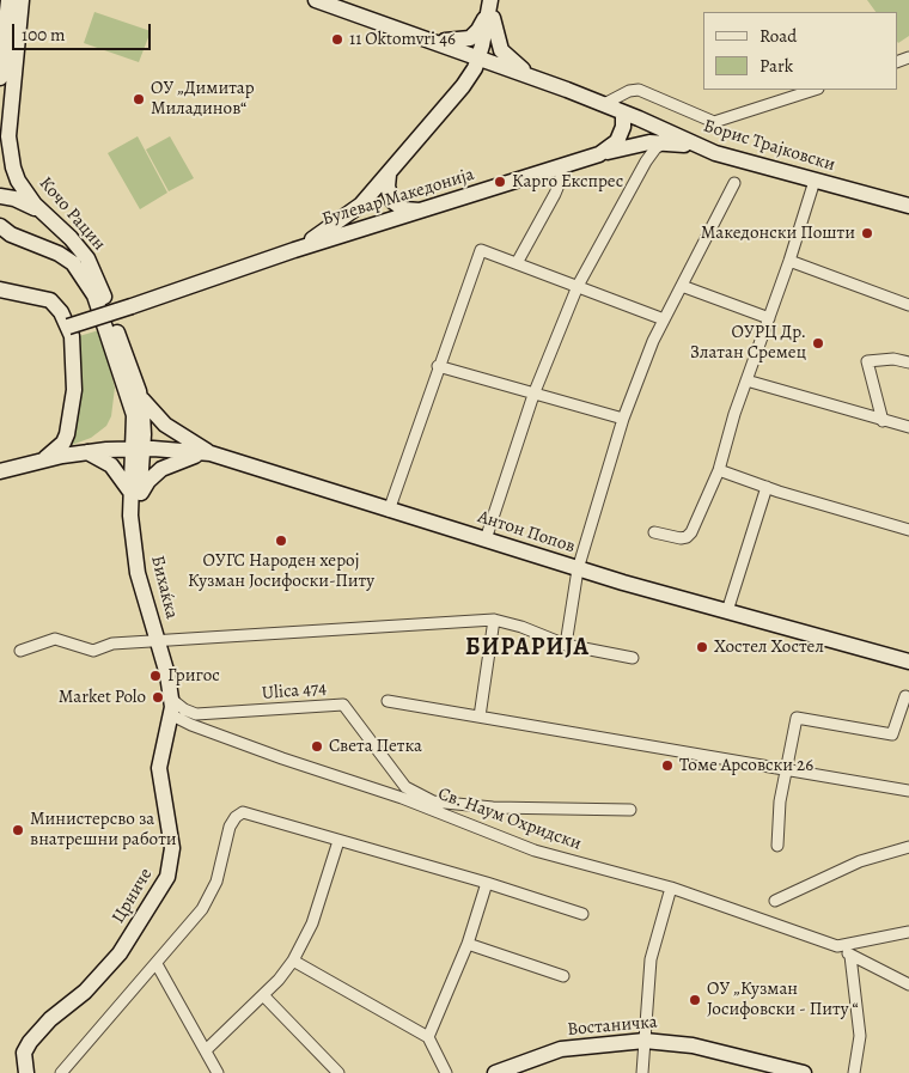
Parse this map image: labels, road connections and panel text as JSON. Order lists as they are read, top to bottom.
{
  "streets": {
    "street": [
      "Борис Трајковски",
      "Булевар Македонија",
      "Кочо Рацин",
      "Антон Попов",
      "Бихаќка",
      "Ulica 474",
      "Св. Наум Охридски",
      "Црниче",
      "Востаничка"
    ]
  },
  "crossings": [
    ["Борис Трајковски", "Булевар Македонија"],
    ["Кочо Рацин", "Антон Попов"],
    ["Кочо Рацин", "Бихаќка"],
    ["Антон Попов", "Бихаќка"],
    ["Бихаќка", "Ulica 474"],
    ["Бихаќка", "Св. Наум Охридски"],
    ["Бихаќка", "Црниче"],
    ["Ulica 474", "Св. Наум Охридски"],
    ["Ulica 474", "Црниче"],
    ["Св. Наум Охридски", "Црниче"]
  ],
  "districts": ["БИРАРИЈА"],
  "places": [
    "11 Oktomvri 46",
    "ОУ „Димитар Миладинов“",
    "Карго Експрес",
    "Македонски Пошти",
    "ОУРЦ Др. Златан Сремец",
    "ОУГС Народен херој Кузман Јосифоски-Питу",
    "Хостел Хостел",
    "Григос",
    "Market Polo",
    "Света Петка",
    "Томе Арсовски 26",
    "Министерсво за внатрешни работи",
    "ОУ „Кузман Јосифовски - Питу “"
  ],
  "legend": ["Road", "Park"],
  "scale_bar": "100 m"
}
